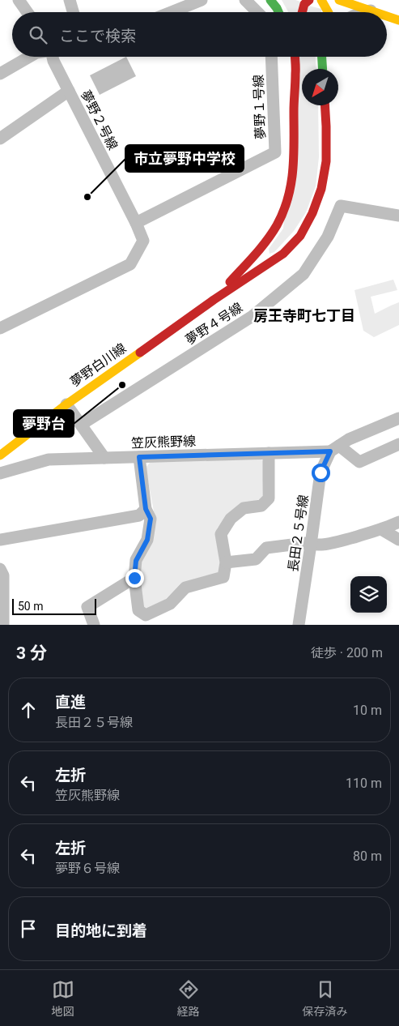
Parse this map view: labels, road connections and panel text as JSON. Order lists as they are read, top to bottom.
{
  "streets": {
    "street": [
      "夢野１号線",
      "夢野２号線",
      "夢野４号線",
      "夢野白川線",
      "笠灰熊野線",
      "長田２５号線"
    ]
  },
  "crossings": [
    ["夢野１号線", "夢野２号線"],
    ["笠灰熊野線", "長田２５号線"]
  ],
  "districts": ["房王寺町七丁目"],
  "places": ["市立夢野中学校", "夢野台"],
  "scale_bar": "50 m",
  "north": "bottom left",
  "page": {
    "search": "ここで検索",
    "scale": "50 m",
    "heading": ["3 分", "徒歩 · 200 m"],
    "list": [
      ["直進", "長田２５号線", "10 m"],
      ["左折", "笠灰熊野線", "110 m"],
      ["左折", "夢野６号線", "80 m"],
      "目的地に到着"
    ],
    "nav": ["地図", "経路", "保存済み"]
  }
}
